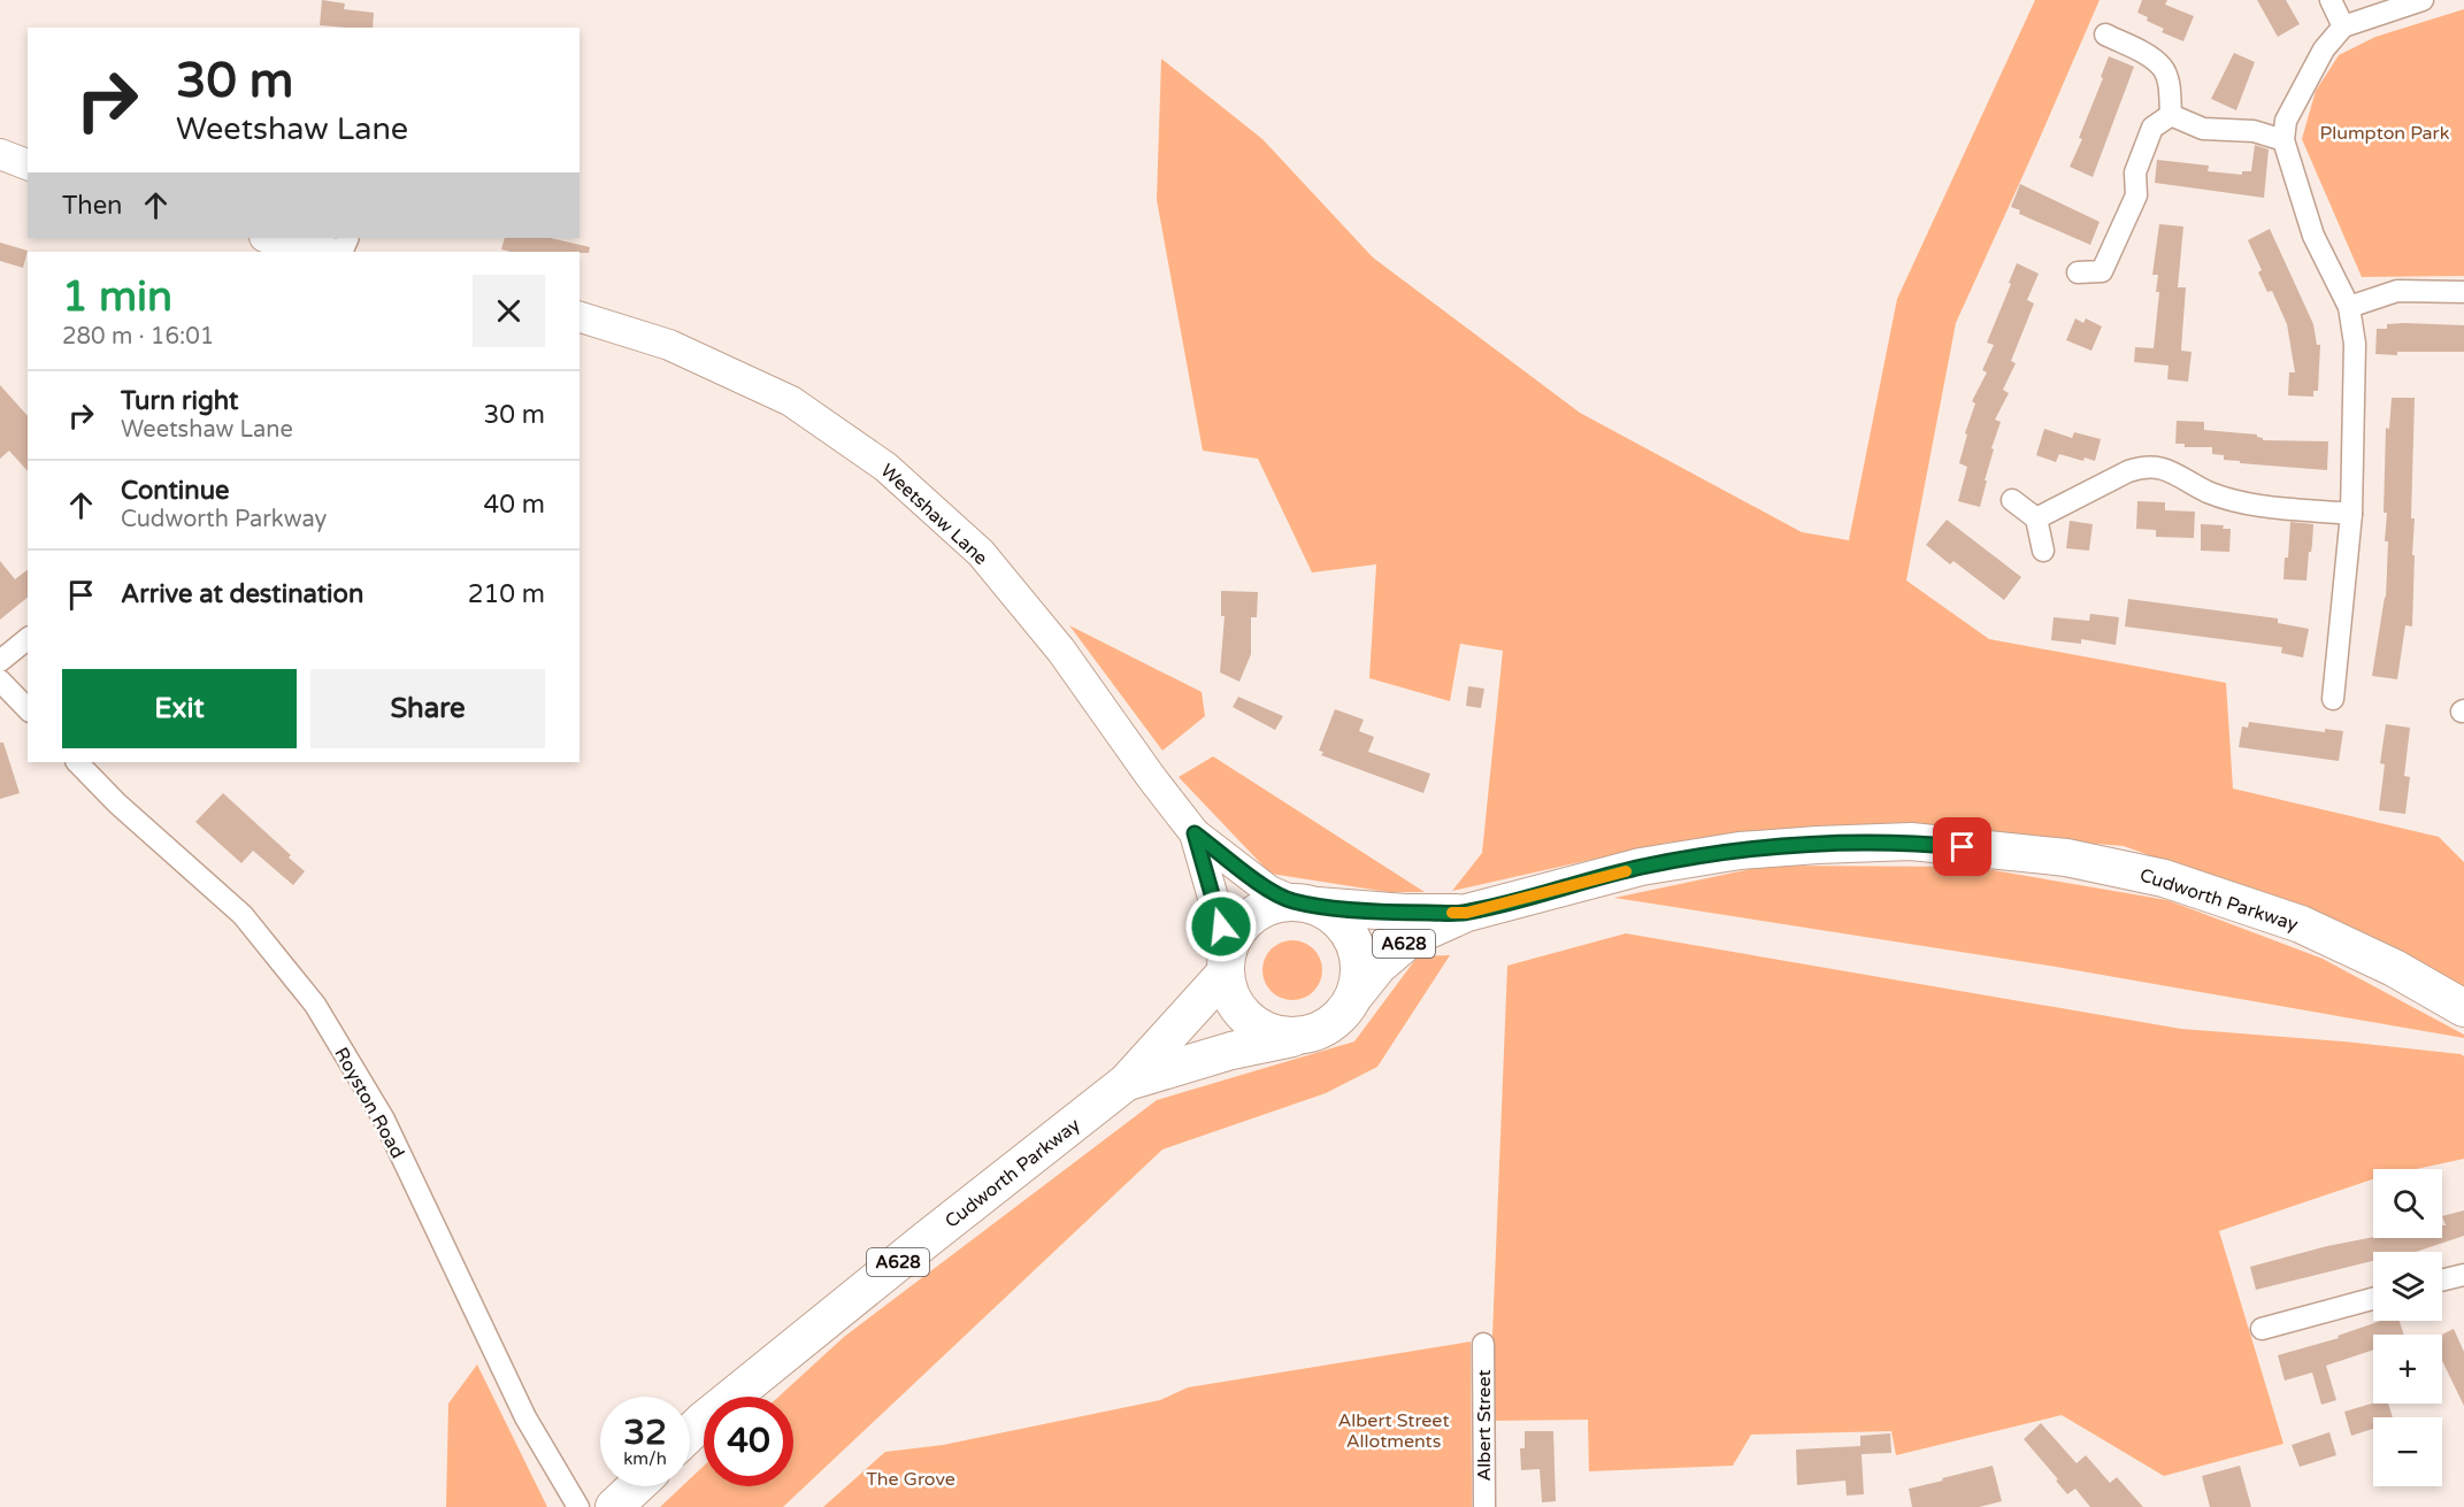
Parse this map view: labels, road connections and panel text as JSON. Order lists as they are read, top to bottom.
{
  "streets": {
    "highway": ["Cudworth Parkway", "A628"],
    "street": ["Weetshaw Lane", "Royston Road", "Albert Street"]
  },
  "crossings": [
    ["Weetshaw Lane", "Cudworth Parkway"],
    ["Weetshaw Lane", "A628"],
    ["Cudworth Parkway", "A628"]
  ],
  "parks": ["Plumpton Park", "Albert Street Allotments", "The Grove"],
  "page": {
    "turn": ["30 m", "Weetshaw Lane"],
    "then": "Then",
    "heading": ["1 min", "280 m · 16:01"],
    "list": [
      {
        "name": "Turn right",
        "note": "Weetshaw Lane",
        "value": "30 m"
      },
      {
        "name": "Continue",
        "note": "Cudworth Parkway",
        "value": "40 m"
      },
      {
        "name": "Arrive at destination",
        "value": "210 m"
      }
    ],
    "buttons": ["Exit", "Share"],
    "map_buttons": ["+", "−"],
    "speed": "32 km/h",
    "limit": "40"
  }
}
